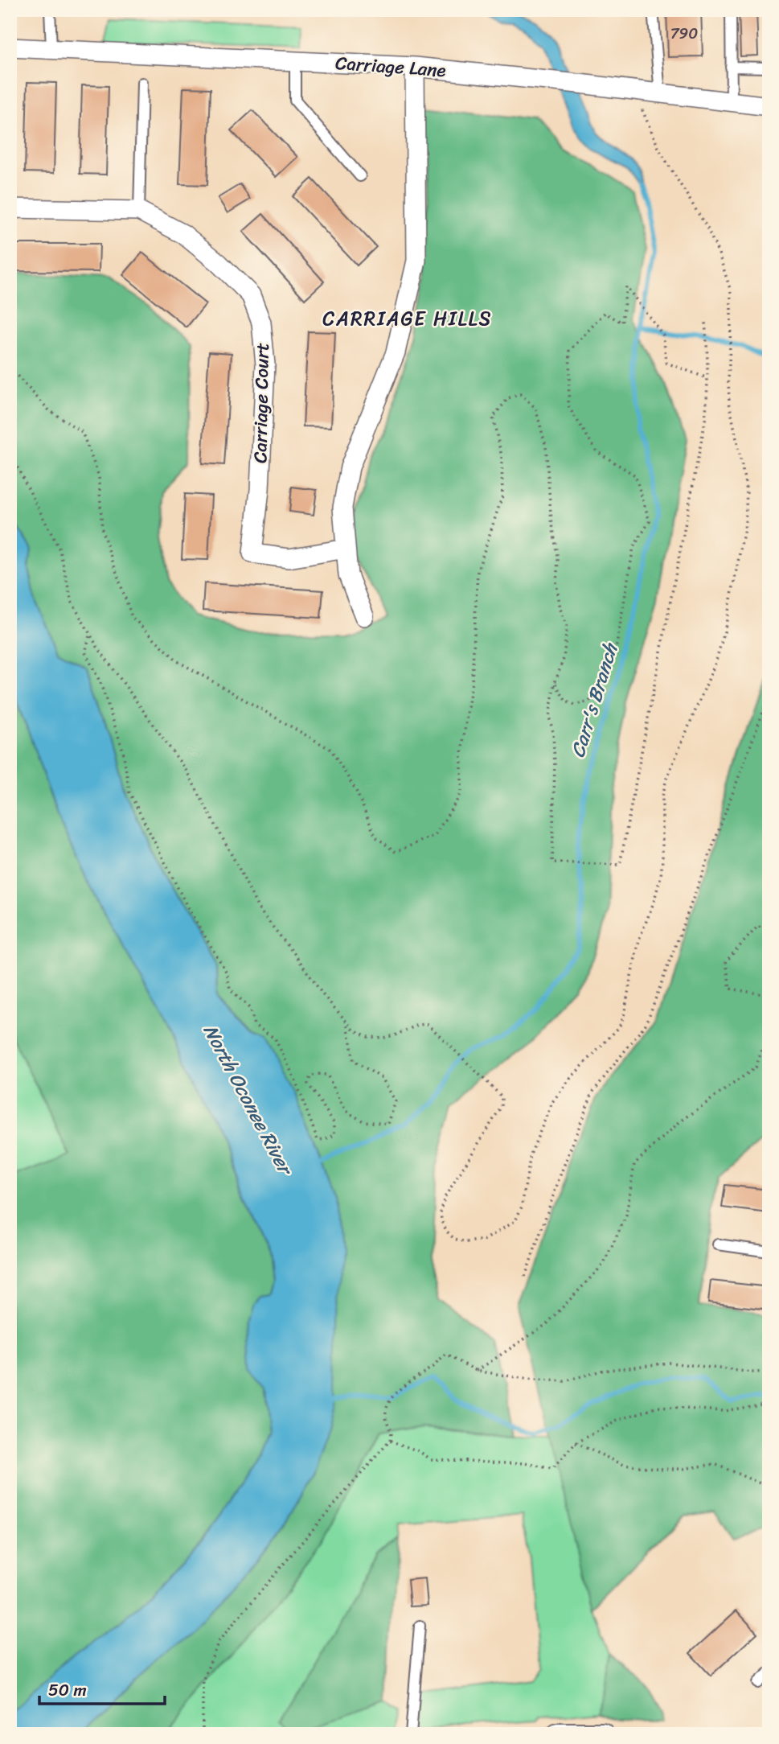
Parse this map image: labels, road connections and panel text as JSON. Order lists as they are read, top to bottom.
{
  "streets": {
    "street": ["Carriage Lane", "Carriage Court"]
  },
  "districts": ["CARRIAGE HILLS"],
  "water": ["Carr's Branch", "North Oconee River"],
  "house_numbers": ["790"],
  "scale_bar": "50 m"
}
